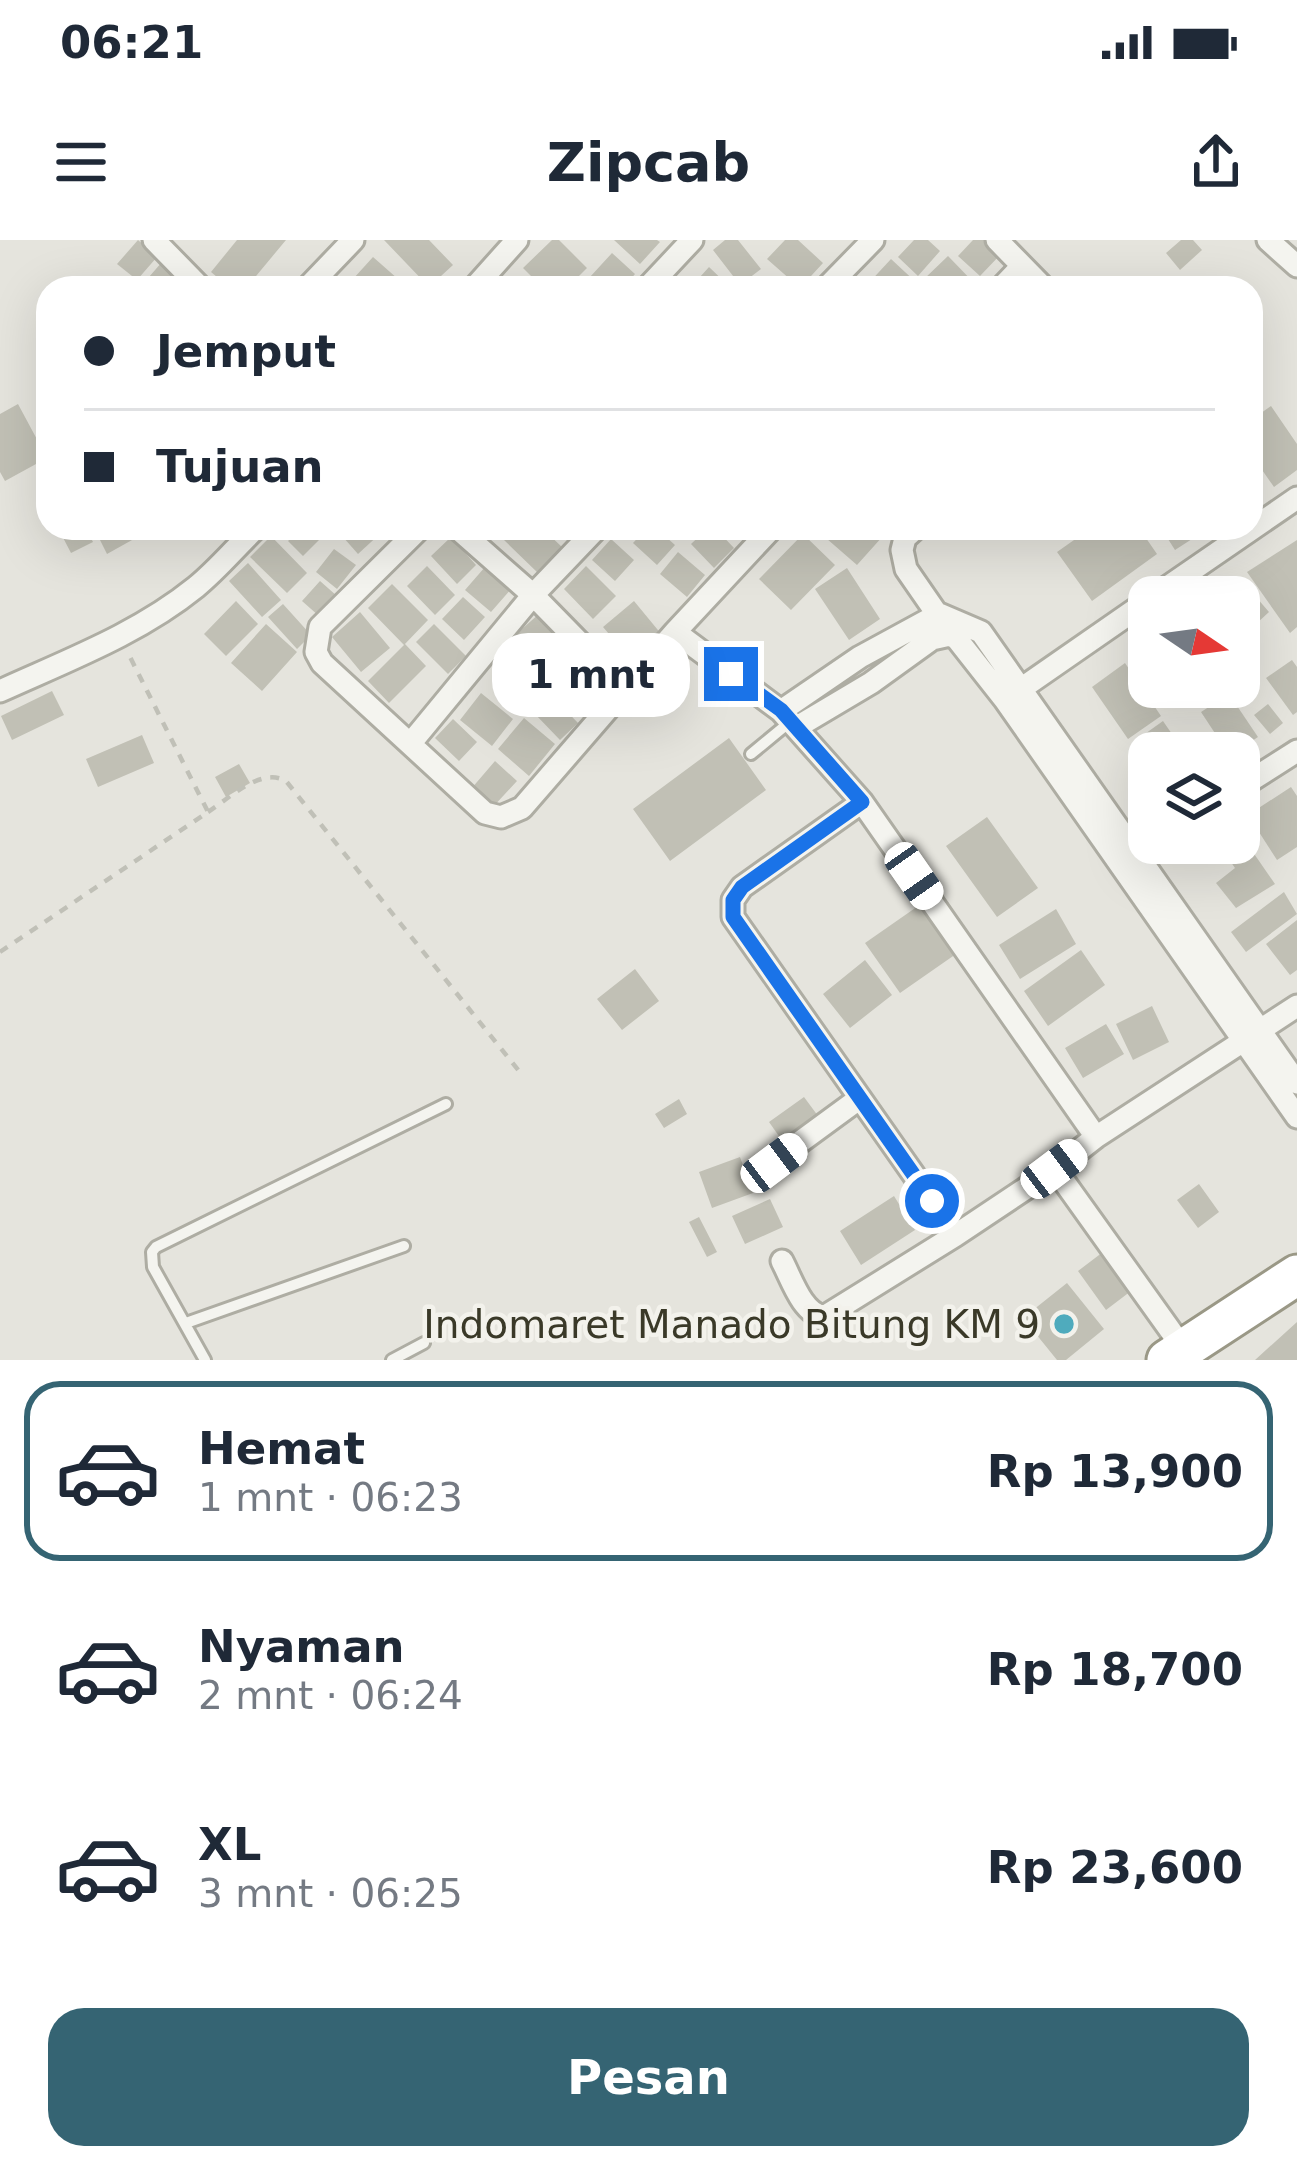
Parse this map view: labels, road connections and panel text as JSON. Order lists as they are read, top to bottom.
{
  "places": ["Indomaret Manado Bitung KM 9"],
  "north": "right",
  "page": {
    "status": "06:21",
    "header": "Zipcab",
    "banner": ["Jemput", "Tujuan"],
    "bubble": "1 mnt",
    "list": [
      {
        "name": "Hemat",
        "note": "1 mnt · 06:23",
        "value": "Rp 13,900"
      },
      {
        "name": "Nyaman",
        "note": "2 mnt · 06:24",
        "value": "Rp 18,700"
      },
      {
        "name": "XL",
        "note": "3 mnt · 06:25",
        "value": "Rp 23,600"
      }
    ],
    "buttons": "Pesan"
  }
}
